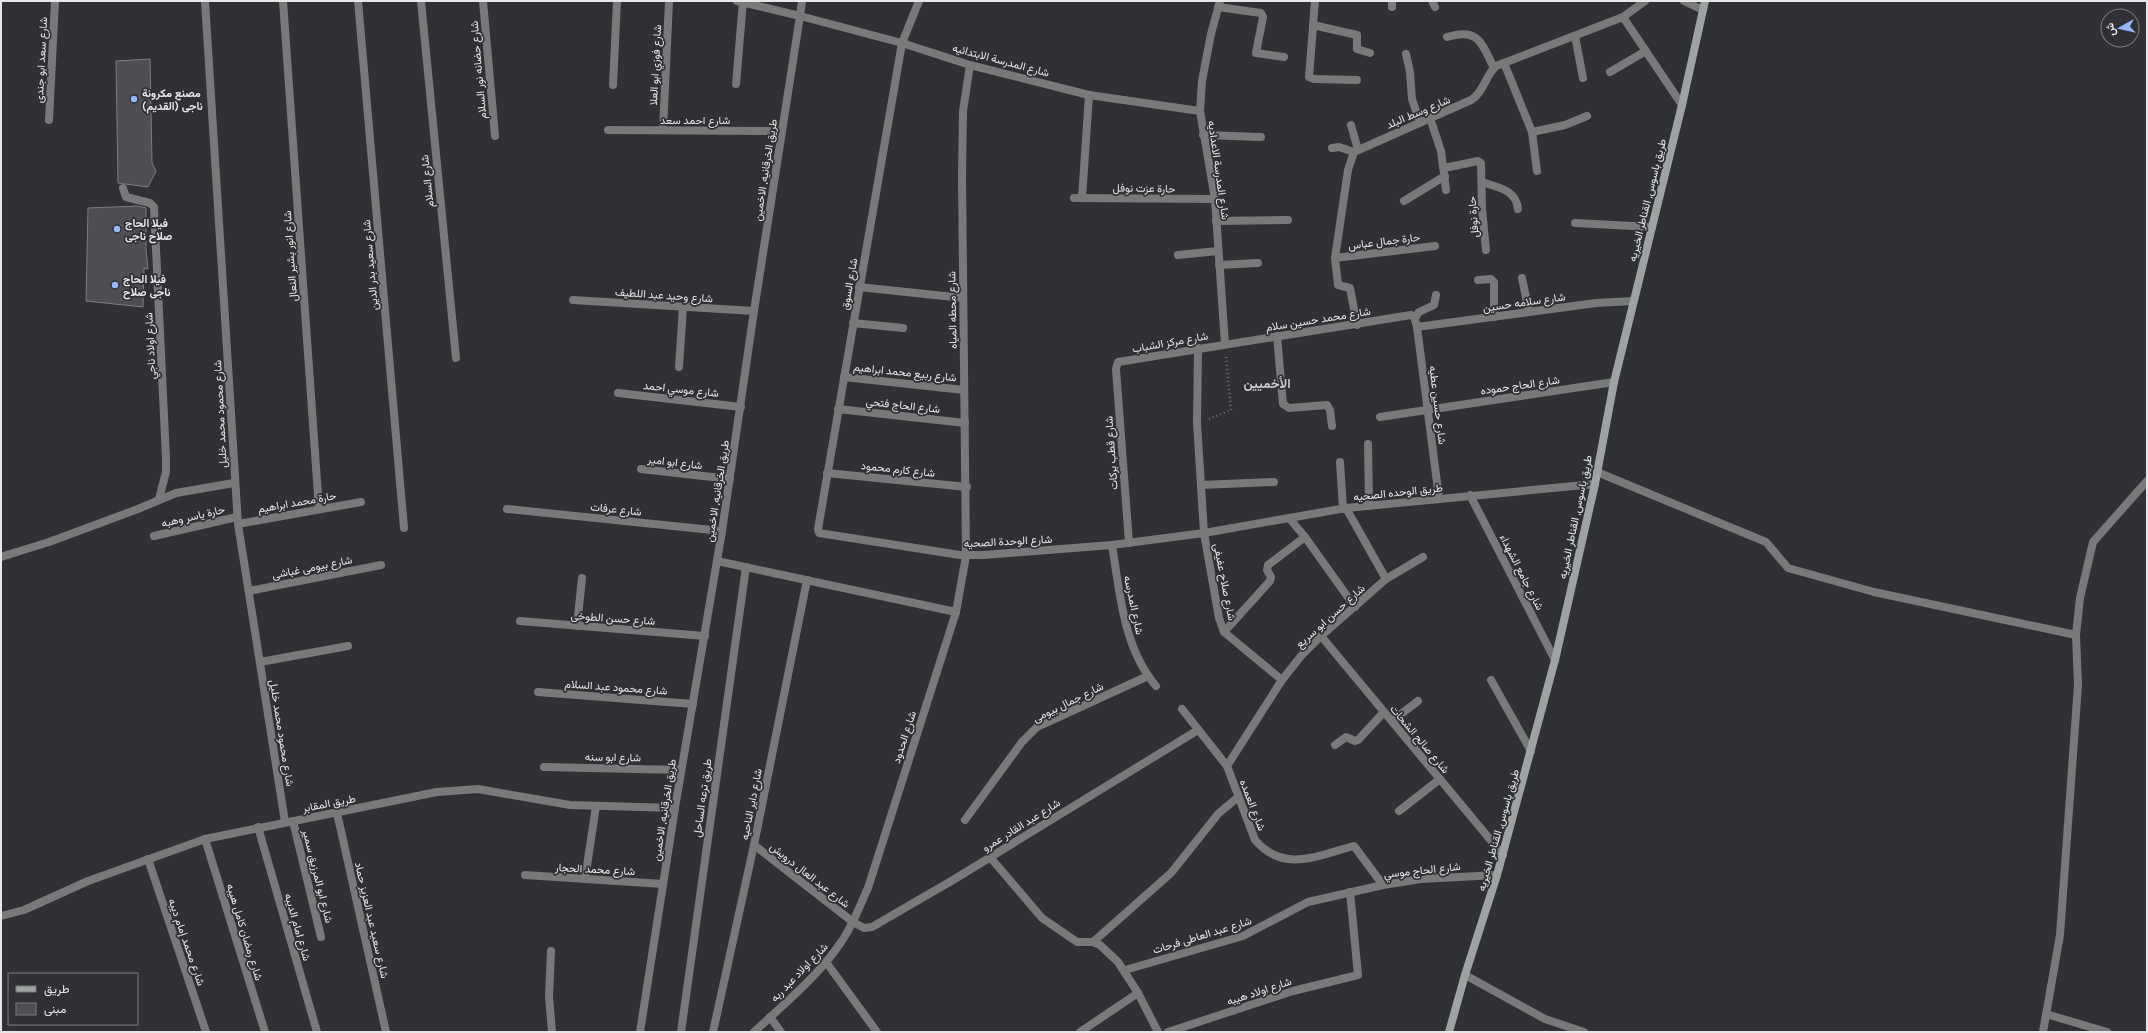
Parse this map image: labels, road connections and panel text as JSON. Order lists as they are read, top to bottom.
{
  "streets": {
    "street": [
      "شارع سعد ابو جندى",
      "شارع المدرسة الابتدائيه",
      "شارع فوزي ابو العلا",
      "شارع حضانه نور السلام",
      "شارع وسط البلد",
      "شارع احمد سعد",
      "طريق الخرقانيه, الاخمين",
      "شارع المدرسة الاعداديه",
      "شارع السلام",
      "حارة عزت نوفل",
      "طريق باسوس, القناطر الخيريه",
      "حارة نوفل",
      "حارة جمال عباس",
      "شارع انور بشير النعال",
      "شارع سعيد بدر الدين",
      "شارع السوق",
      "شارع وحيد عبد اللطيف",
      "شارع سلامه حسين",
      "شارع محطه المياه",
      "شارع محمد حسين سلام",
      "شارع مركز الشباب",
      "شارع اولاد ناجي",
      "شارع ربيع محمد ابراهيم",
      "شارع الحاج حموده",
      "شارع موسي احمد",
      "شارع الحاج فتحي",
      "شارع حسين عطيه",
      "شارع محمود محمد خليل",
      "شارع قطب بركات",
      "شارع ابو امير",
      "شارع كارم محمود",
      "طريق الوحده الصحيه",
      "حارة محمد ابراهيم",
      "شارع عرفات",
      "حارة ياسر وهبه",
      "شارع الوحدة الصحيه",
      "شارع بيومى غباشى",
      "شارع جامع الشهداء",
      "شارع صلاح عفيفى",
      "شارع المدرسه",
      "شارع حسن ابو سريع",
      "شارع حسن الطوخى",
      "شارع محمود عبد السلام",
      "شارع جمال بيومى",
      "شارع الحدود",
      "شارع صالح الشحات",
      "شارع ابو سنه",
      "طريق ترعه الساحل",
      "طريق المقابر",
      "شارع داير الناحيه",
      "شارع العمده",
      "شارع عبد القادر عمرو",
      "شارع محمد الحجار",
      "شارع الحاج موسي",
      "شارع عبد العال درويش",
      "شارع ابو المرزيق سمير",
      "شارع سعيد عبد العزيز حماد",
      "شارع امام الديبه",
      "شارع رمضان كامل هيبه",
      "شارع عبد العاطى فرحات",
      "شارع محمد إمام ديبه",
      "شارع اولاد عبد ربه",
      "شارع اولاد هيبه"
    ]
  },
  "crossings": [
    ["شارع المدرسة الابتدائيه", "طريق الخرقانيه, الاخمين"],
    ["شارع المدرسة الابتدائيه", "شارع المدرسة الاعداديه"],
    ["شارع المدرسة الابتدائيه", "حارة عزت نوفل"],
    ["شارع المدرسة الابتدائيه", "شارع السوق"],
    ["شارع المدرسة الابتدائيه", "شارع محطه المياه"],
    ["شارع فوزي ابو العلا", "شارع احمد سعد"],
    ["شارع احمد سعد", "طريق الخرقانيه, الاخمين"],
    ["طريق الخرقانيه, الاخمين", "شارع وحيد عبد اللطيف"],
    ["طريق الخرقانيه, الاخمين", "شارع موسي احمد"],
    ["طريق الخرقانيه, الاخمين", "شارع ابو امير"],
    ["طريق الخرقانيه, الاخمين", "شارع عرفات"],
    ["طريق الخرقانيه, الاخمين", "شارع حسن الطوخى"],
    ["طريق الخرقانيه, الاخمين", "شارع محمود عبد السلام"],
    ["طريق الخرقانيه, الاخمين", "شارع ابو سنه"],
    ["طريق الخرقانيه, الاخمين", "طريق المقابر"],
    ["طريق الخرقانيه, الاخمين", "شارع محمد الحجار"],
    ["شارع المدرسة الاعداديه", "حارة عزت نوفل"],
    ["شارع المدرسة الاعداديه", "شارع محمد حسين سلام"],
    ["شارع المدرسة الاعداديه", "شارع مركز الشباب"],
    ["طريق باسوس, القناطر الخيريه", "شارع سلامه حسين"],
    ["طريق باسوس, القناطر الخيريه", "شارع الحاج حموده"],
    ["طريق باسوس, القناطر الخيريه", "طريق الوحده الصحيه"],
    ["طريق باسوس, القناطر الخيريه", "شارع جامع الشهداء"],
    ["طريق باسوس, القناطر الخيريه", "شارع صالح الشحات"],
    ["طريق باسوس, القناطر الخيريه", "شارع الحاج موسي"],
    ["شارع انور بشير النعال", "حارة محمد ابراهيم"],
    ["شارع السوق", "شارع ربيع محمد ابراهيم"],
    ["شارع السوق", "شارع الحاج فتحي"],
    ["شارع السوق", "شارع كارم محمود"],
    ["شارع السوق", "شارع الوحدة الصحيه"],
    ["شارع سلامه حسين", "شارع حسين عطيه"],
    ["شارع محطه المياه", "شارع ربيع محمد ابراهيم"],
    ["شارع محطه المياه", "شارع الحاج فتحي"],
    ["شارع محطه المياه", "شارع كارم محمود"],
    ["شارع محطه المياه", "شارع الوحدة الصحيه"],
    ["شارع محطه المياه", "شارع الحدود"],
    ["شارع محمد حسين سلام", "شارع مركز الشباب"],
    ["شارع محمد حسين سلام", "شارع حسين عطيه"],
    ["شارع مركز الشباب", "شارع قطب بركات"],
    ["شارع الحاج حموده", "شارع حسين عطيه"],
    ["شارع حسين عطيه", "طريق الوحده الصحيه"],
    ["شارع محمود محمد خليل", "حارة محمد ابراهيم"],
    ["شارع محمود محمد خليل", "حارة ياسر وهبه"],
    ["شارع محمود محمد خليل", "شارع بيومى غباشى"],
    ["شارع محمود محمد خليل", "طريق المقابر"],
    ["شارع محمود محمد خليل", "شارع ابو المرزيق سمير"],
    ["شارع قطب بركات", "شارع الوحدة الصحيه"],
    ["طريق الوحده الصحيه", "شارع الوحدة الصحيه"],
    ["طريق الوحده الصحيه", "شارع جامع الشهداء"],
    ["طريق الوحده الصحيه", "شارع صلاح عفيفى"],
    ["حارة محمد ابراهيم", "حارة ياسر وهبه"],
    ["شارع الوحدة الصحيه", "شارع صلاح عفيفى"],
    ["شارع الوحدة الصحيه", "شارع المدرسه"],
    ["شارع الوحدة الصحيه", "شارع الحدود"],
    ["شارع صلاح عفيفى", "شارع حسن ابو سريع"],
    ["شارع المدرسه", "شارع جمال بيومى"],
    ["شارع حسن ابو سريع", "شارع صالح الشحات"],
    ["شارع حسن ابو سريع", "شارع العمده"],
    ["شارع الحدود", "شارع عبد القادر عمرو"],
    ["شارع الحدود", "شارع عبد العال درويش"],
    ["شارع الحدود", "شارع اولاد عبد ربه"],
    ["طريق المقابر", "شارع ابو المرزيق سمير"],
    ["طريق المقابر", "شارع سعيد عبد العزيز حماد"],
    ["طريق المقابر", "شارع امام الديبه"],
    ["طريق المقابر", "شارع رمضان كامل هيبه"],
    ["طريق المقابر", "شارع محمد إمام ديبه"],
    ["شارع داير الناحيه", "شارع عبد العال درويش"],
    ["شارع العمده", "شارع عبد القادر عمرو"],
    ["شارع العمده", "شارع الحاج موسي"],
    ["شارع عبد القادر عمرو", "شارع عبد العال درويش"],
    ["شارع عبد القادر عمرو", "شارع اولاد عبد ربه"],
    ["شارع الحاج موسي", "شارع عبد العاطى فرحات"],
    ["شارع الحاج موسي", "شارع اولاد هيبه"],
    ["شارع عبد العال درويش", "شارع اولاد عبد ربه"],
    ["شارع عبد العاطى فرحات", "شارع اولاد هيبه"]
  ],
  "districts": ["الأخميين"],
  "places": ["مصنع مكرونة ناجى (القديم)", "فيلا الحاج صلاح ناجى", "فيلا الحاج ناجى صلاح"],
  "legend": ["طريق", "مبنى"],
  "north": "left"
}
